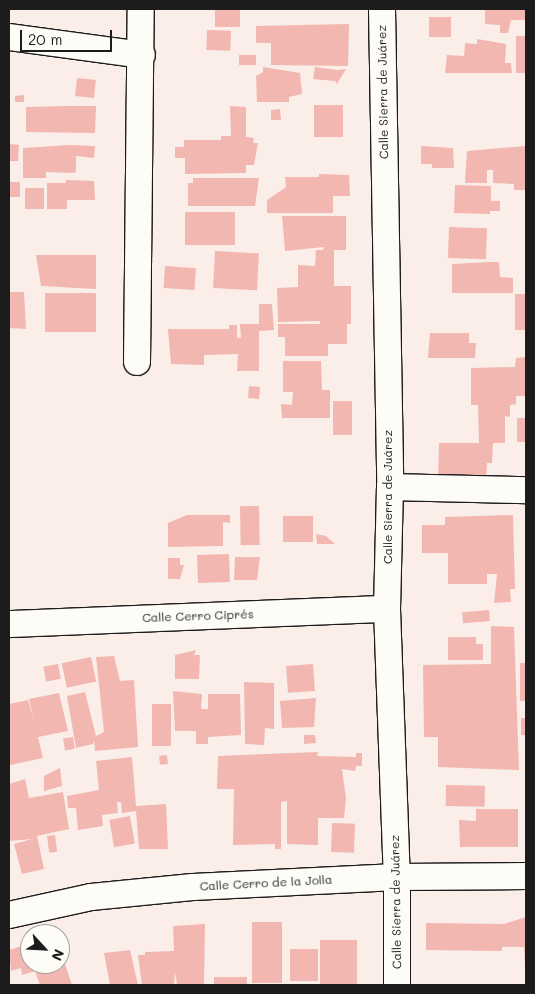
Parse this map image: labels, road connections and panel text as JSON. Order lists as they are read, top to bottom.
{
  "streets": {
    "street": ["Calle Sierra de Juárez", "Calle Cerro Ciprés", "Calle Cerro de la Jolla"]
  },
  "crossings": [
    ["Calle Sierra de Juárez", "Calle Cerro Ciprés"],
    ["Calle Sierra de Juárez", "Calle Cerro de la Jolla"]
  ],
  "scale_bar": "20 m",
  "north": "bottom right"
}
